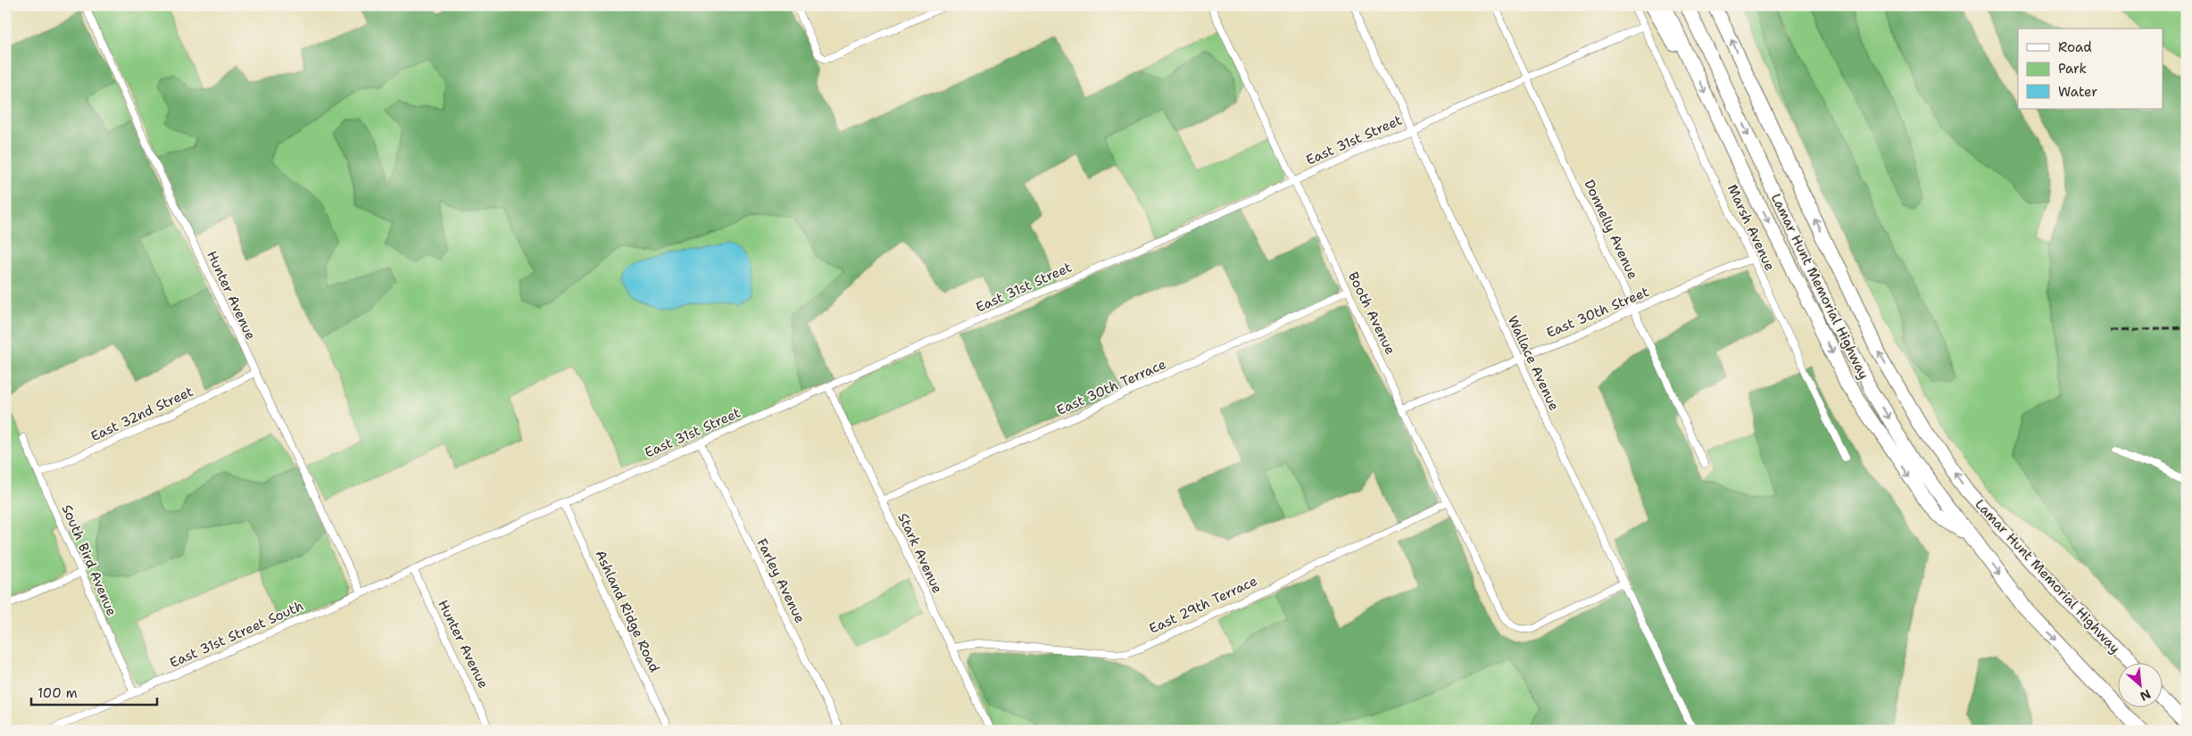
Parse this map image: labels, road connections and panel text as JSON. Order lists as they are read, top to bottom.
{
  "streets": {
    "highway": ["Lamar Hunt Memorial Highway"],
    "street": [
      "East 31st Street",
      "Marsh Avenue",
      "Donnelly Avenue",
      "Hunter Avenue",
      "East 30th Street",
      "Booth Avenue",
      "Wallace Avenue",
      "East 30th Terrace",
      "East 32nd Street",
      "Stark Avenue",
      "South Bird Avenue",
      "Farley Avenue",
      "East 29th Terrace",
      "Ashland Ridge Road",
      "East 31st Street South"
    ]
  },
  "crossings": [
    ["East 31st Street", "Marsh Avenue"],
    ["East 31st Street", "Donnelly Avenue"],
    ["East 31st Street", "Hunter Avenue"],
    ["East 31st Street", "Booth Avenue"],
    ["East 31st Street", "Wallace Avenue"],
    ["East 31st Street", "Stark Avenue"],
    ["East 31st Street", "Farley Avenue"],
    ["East 31st Street", "Ashland Ridge Road"],
    ["East 31st Street", "East 31st Street South"],
    ["Marsh Avenue", "East 30th Street"],
    ["Donnelly Avenue", "East 30th Street"],
    ["Hunter Avenue", "East 32nd Street"],
    ["Hunter Avenue", "East 31st Street South"],
    ["East 30th Street", "Booth Avenue"],
    ["East 30th Street", "Wallace Avenue"],
    ["Booth Avenue", "Wallace Avenue"],
    ["Booth Avenue", "East 30th Terrace"],
    ["Booth Avenue", "East 29th Terrace"],
    ["East 30th Terrace", "Stark Avenue"],
    ["East 32nd Street", "South Bird Avenue"],
    ["Stark Avenue", "East 29th Terrace"],
    ["South Bird Avenue", "East 31st Street South"]
  ],
  "legend": ["Road", "Park", "Water"],
  "scale_bar": "100 m",
  "north": "bottom right"
}
